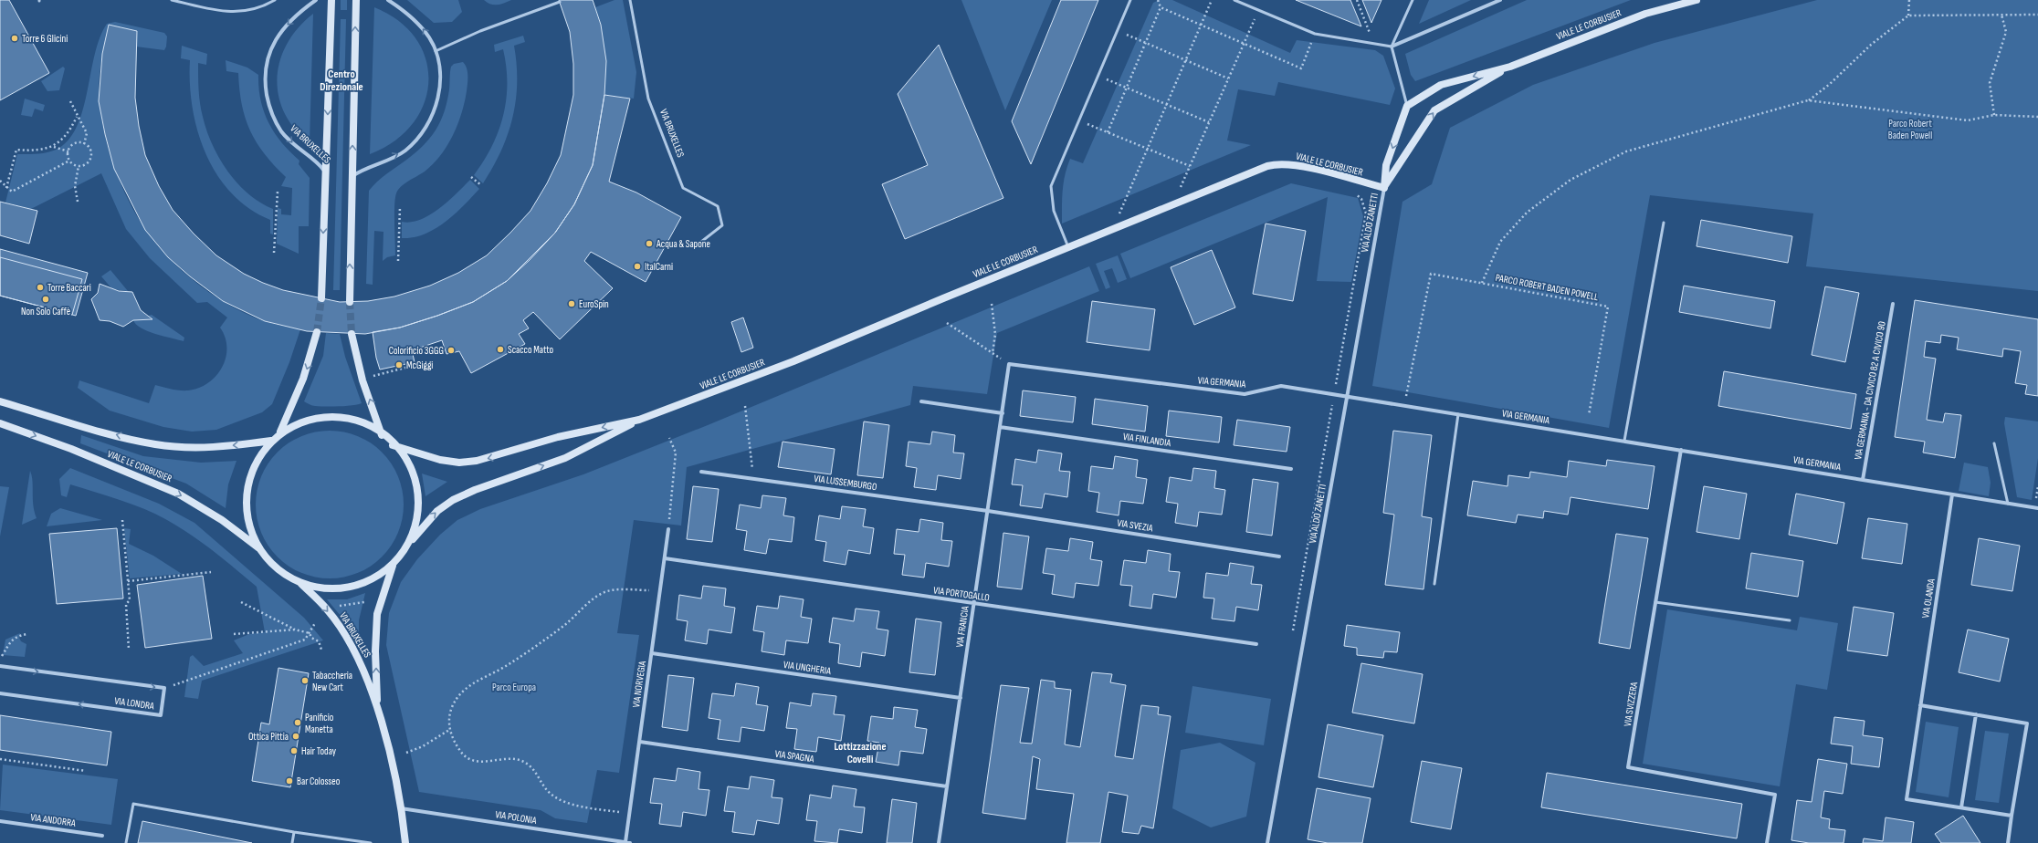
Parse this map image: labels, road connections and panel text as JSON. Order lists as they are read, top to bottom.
{
  "streets": {
    "street": [
      "VIALE LE CORBUSIER",
      "VIA BRUXELLES",
      "VIA ALDO ZANETTI",
      "VIA GERMANIA",
      "VIA GERMANIA - DA CIVICO 82 A CIVICO 90",
      "VIA FINLANDIA",
      "VIA LUSSEMBURGO",
      "VIA SVEZIA",
      "VIA PORTOGALLO",
      "VIA OLANDA",
      "VIA FRANCIA",
      "VIA UNGHERIA",
      "VIA NORVEGIA",
      "VIA LONDRA",
      "VIA SVIZZERA",
      "VIA SPAGNA",
      "VIA POLONIA",
      "VIA ANDORRA"
    ],
    "path": ["PARCO ROBERT BADEN POWELL"]
  },
  "crossings": [
    ["VIALE LE CORBUSIER", "VIA BRUXELLES"],
    ["VIALE LE CORBUSIER", "VIA ALDO ZANETTI"],
    ["VIA BRUXELLES", "VIA POLONIA"],
    ["VIA ALDO ZANETTI", "VIA GERMANIA"],
    ["VIA GERMANIA", "VIA GERMANIA - DA CIVICO 82 A CIVICO 90"],
    ["VIA GERMANIA", "VIA OLANDA"],
    ["VIA GERMANIA", "VIA FRANCIA"],
    ["VIA GERMANIA", "VIA SVIZZERA"],
    ["VIA FINLANDIA", "VIA FRANCIA"],
    ["VIA LUSSEMBURGO", "VIA SVEZIA"],
    ["VIA LUSSEMBURGO", "VIA FRANCIA"],
    ["VIA SVEZIA", "VIA FRANCIA"],
    ["VIA PORTOGALLO", "VIA FRANCIA"],
    ["VIA PORTOGALLO", "VIA NORVEGIA"],
    ["VIA FRANCIA", "VIA UNGHERIA"],
    ["VIA FRANCIA", "VIA SPAGNA"],
    ["VIA UNGHERIA", "VIA NORVEGIA"],
    ["VIA NORVEGIA", "VIA SPAGNA"],
    ["VIA NORVEGIA", "VIA POLONIA"]
  ],
  "districts": ["Centro Direzionale", "Lottizzazione Covelli"],
  "parks": ["Parco Robert Baden Powell", "Parco Europa"],
  "places": [
    "Torre 6 Glicini",
    "Acqua & Sapone",
    "ItalCarni",
    "Torre Baccari",
    "Non Solo Caffè",
    "EuroSpin",
    "Scacco Matto",
    "Colorificio 3GGG",
    "McGiggi",
    "Tabaccheria New Cart",
    "Panificio Manetta",
    "Ottica Pittia",
    "Hair Today",
    "Bar Colosseo"
  ]
}
